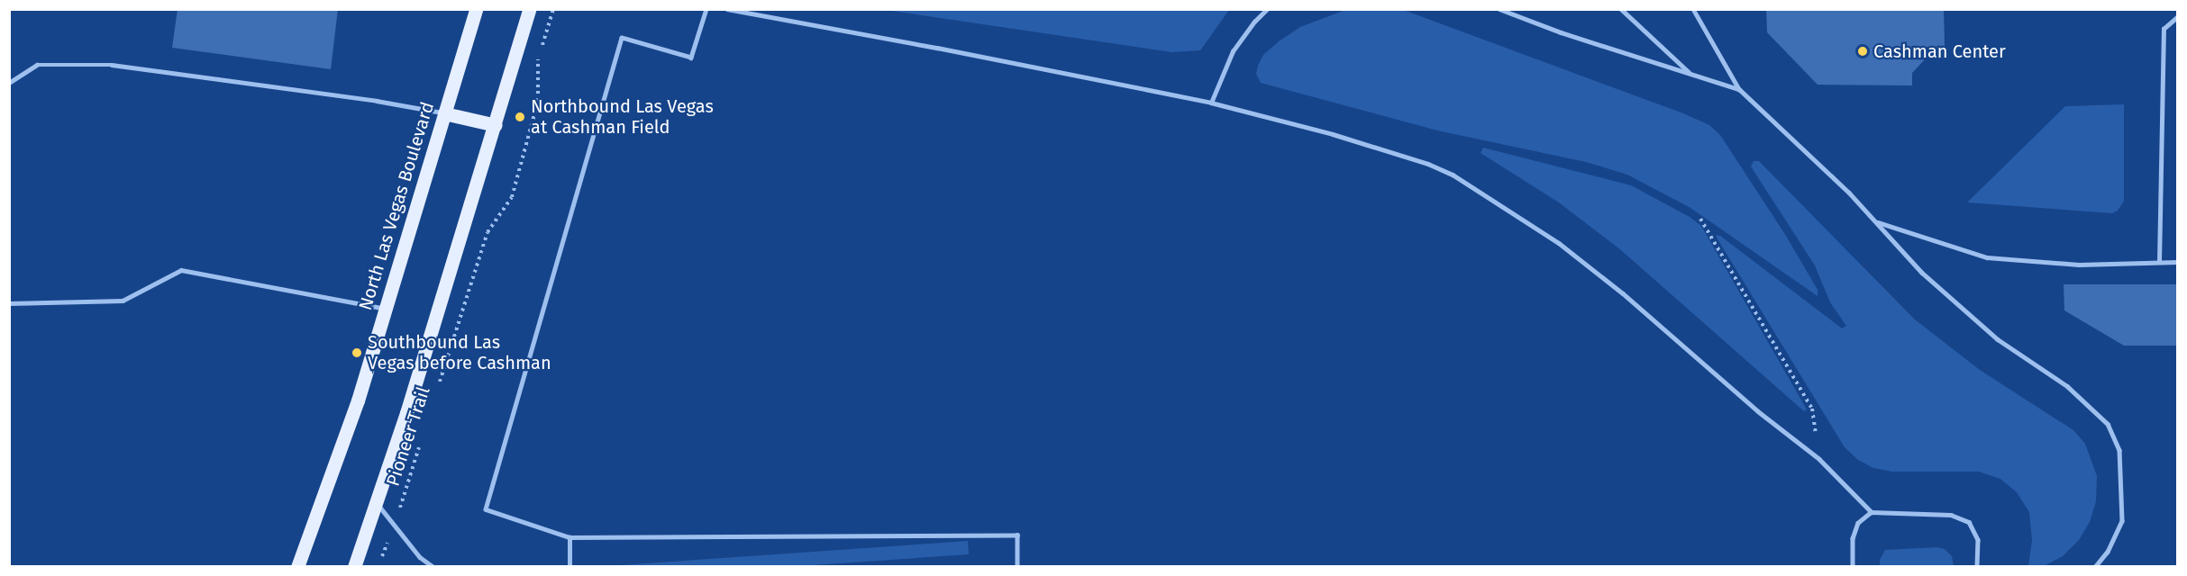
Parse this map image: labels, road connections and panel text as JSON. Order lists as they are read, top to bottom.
{
  "streets": {
    "main road": ["North Las Vegas Boulevard"],
    "path": ["Pioneer Trail"]
  },
  "places": ["Cashman Center", "Northbound Las Vegas at Cashman Field", "Southbound Las Vegas before Cashman"]
}
